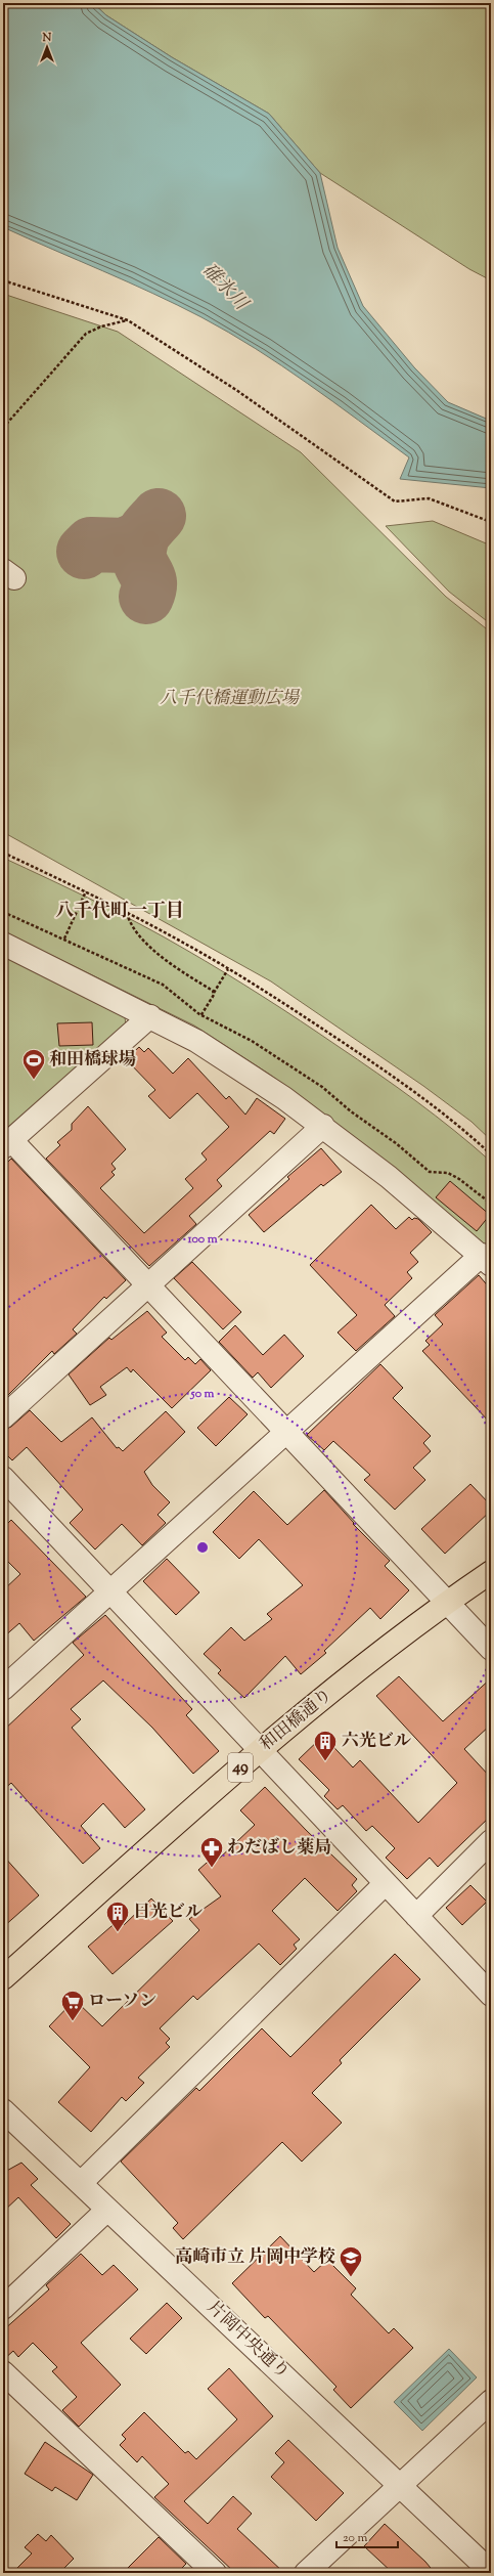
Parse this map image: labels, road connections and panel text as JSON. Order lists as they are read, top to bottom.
{
  "streets": {
    "main road": ["和田橋通り", "49"],
    "street": ["片岡中央通り"]
  },
  "districts": ["八千代町一丁目"],
  "water": ["碓氷川"],
  "parks": ["八千代橋運動広場"],
  "places": {
    "sports": ["和田橋球場"],
    "building": ["六光ビル", "日光ビル"],
    "pharmacy": ["わだばし薬局"],
    "supermarket": ["ローソン"],
    "school or university": ["高崎市立 片岡中学校"]
  },
  "scale_bar": "20 m",
  "north": "top",
  "rings": ["100 m", "50 m"]
}
